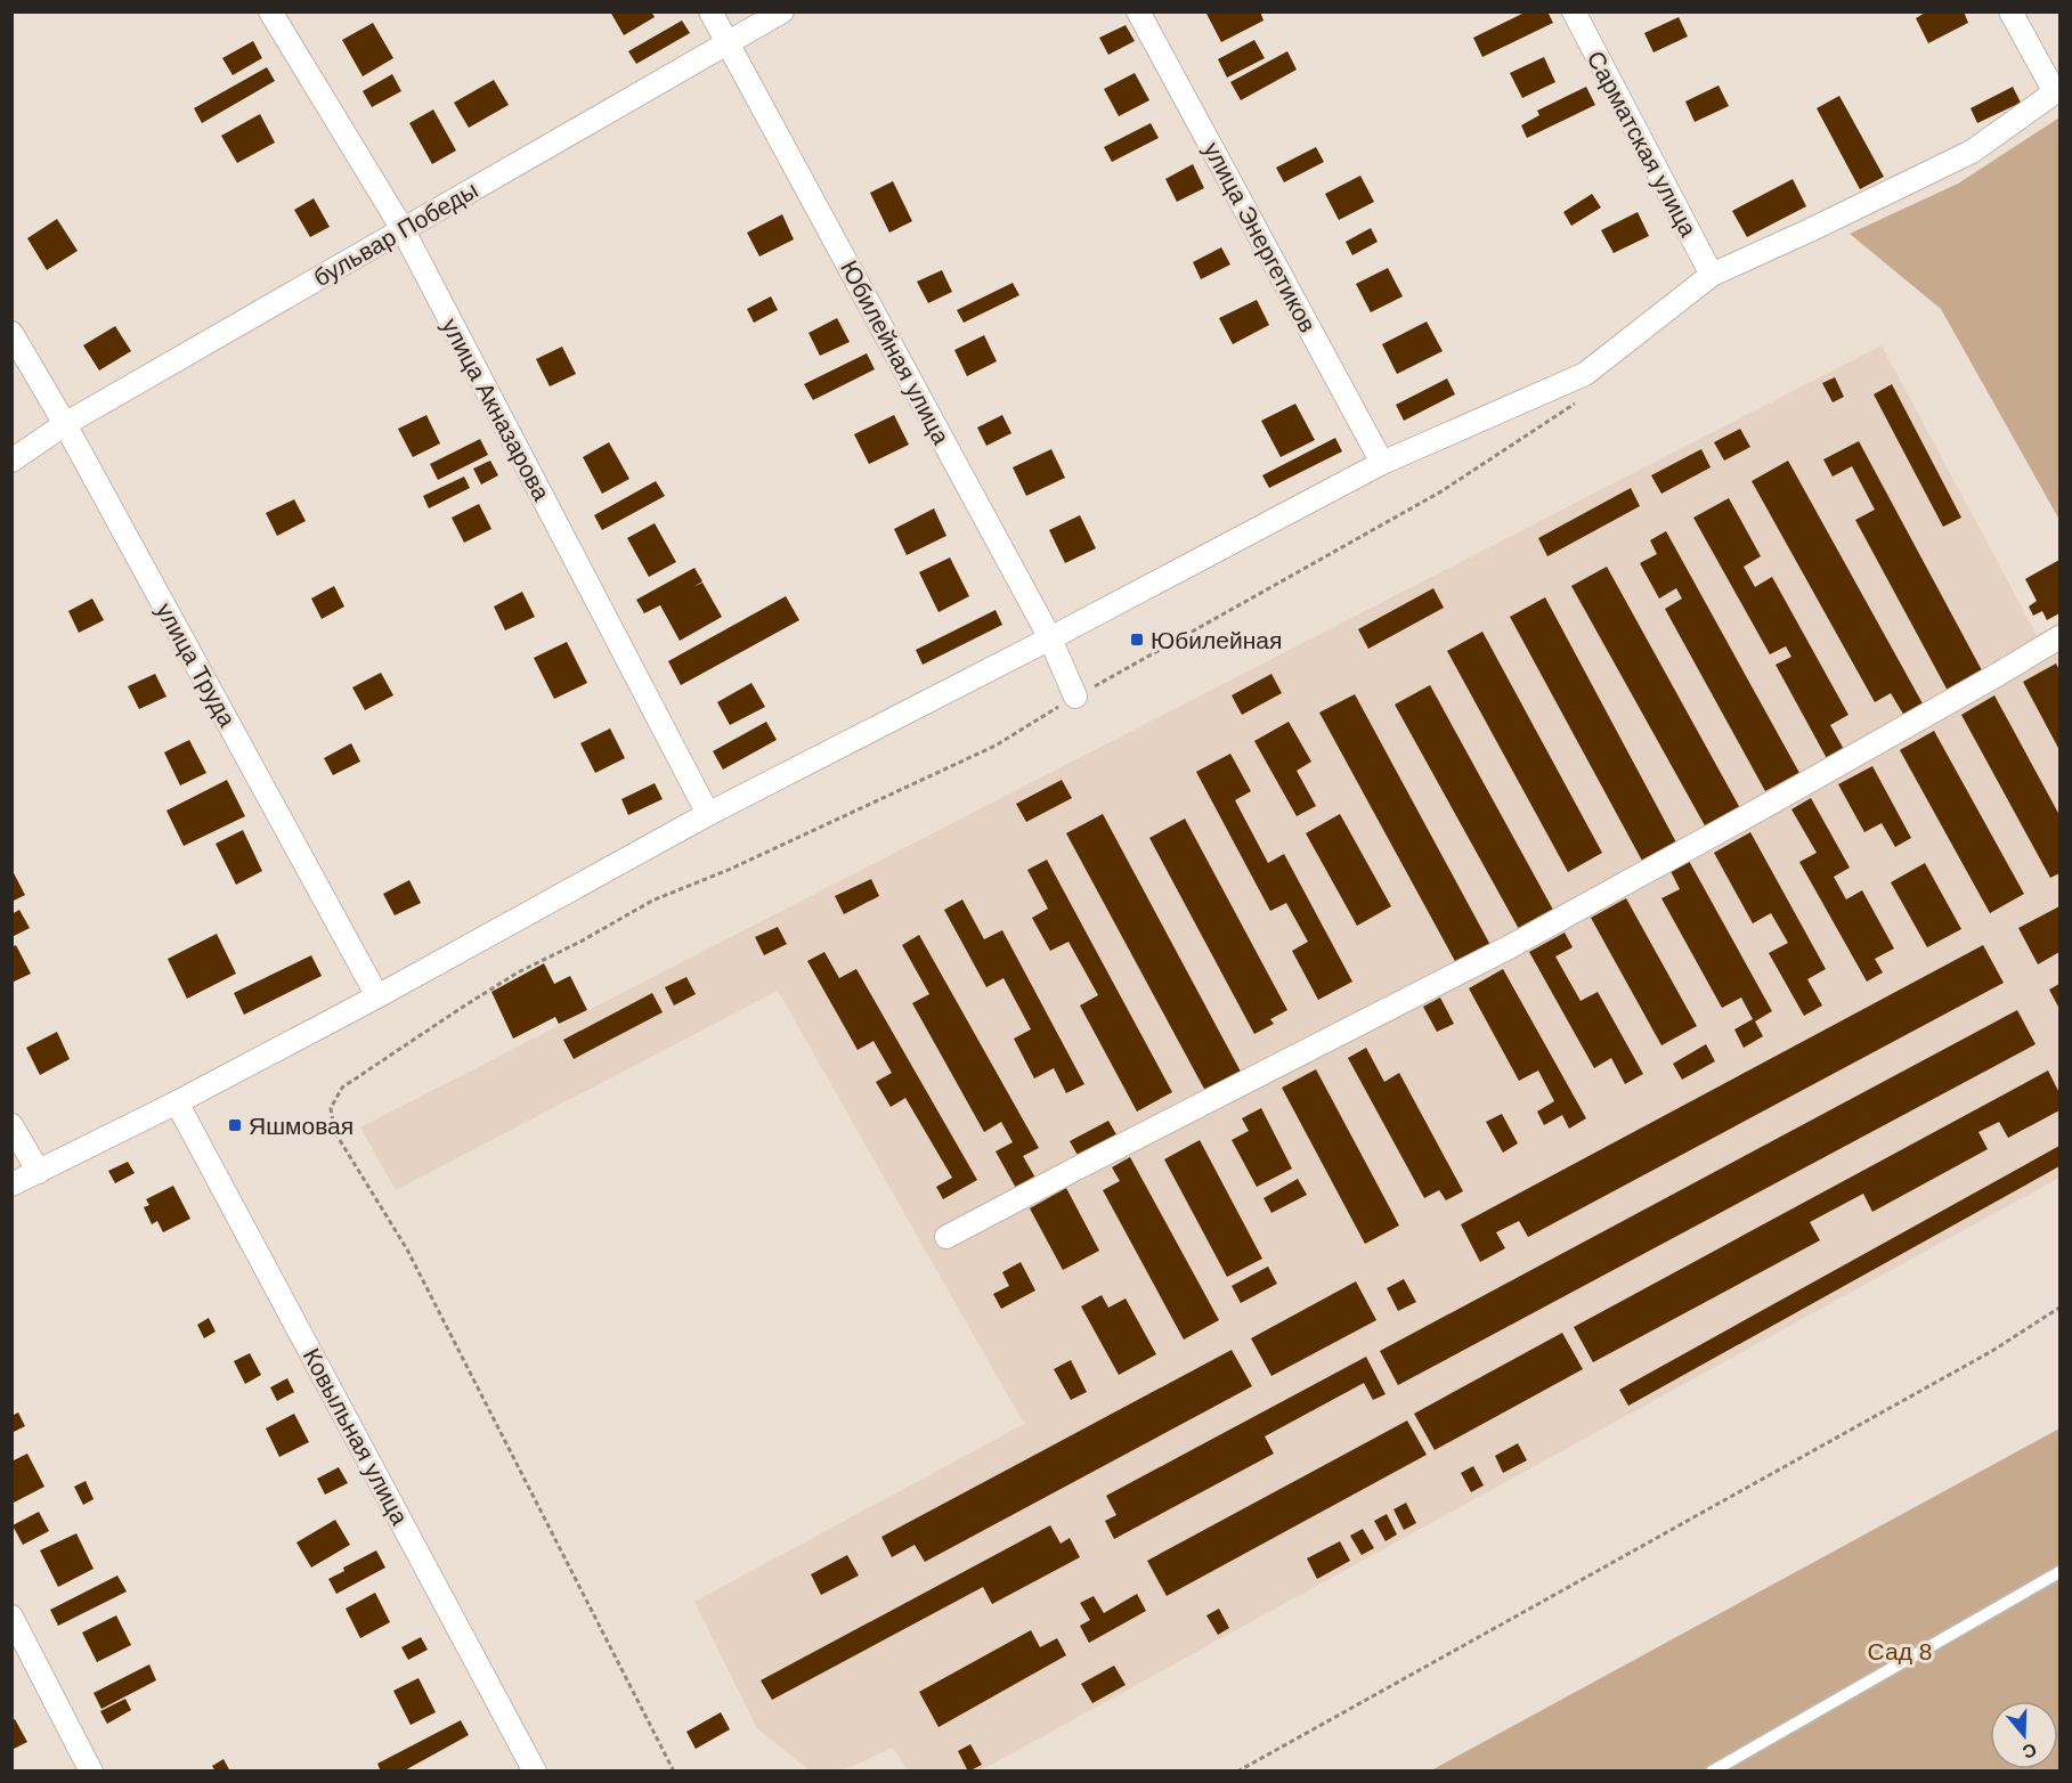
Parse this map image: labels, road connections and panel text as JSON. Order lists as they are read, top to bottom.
{
  "streets": {
    "street": [
      "Сарматская улица",
      "бульвар Победы",
      "улица Энергетиков",
      "Юбилейная улица",
      "улица Акназарова",
      "улица Труда",
      "Ковыльная улица"
    ]
  },
  "crossings": [
    ["бульвар Победы", "Юбилейная улица"],
    ["бульвар Победы", "улица Акназарова"],
    ["бульвар Победы", "улица Труда"]
  ],
  "parks": ["Сад 8"],
  "places": {
    "transit": ["Юбилейная", "Яшмовая"]
  },
  "north": "bottom"
}
